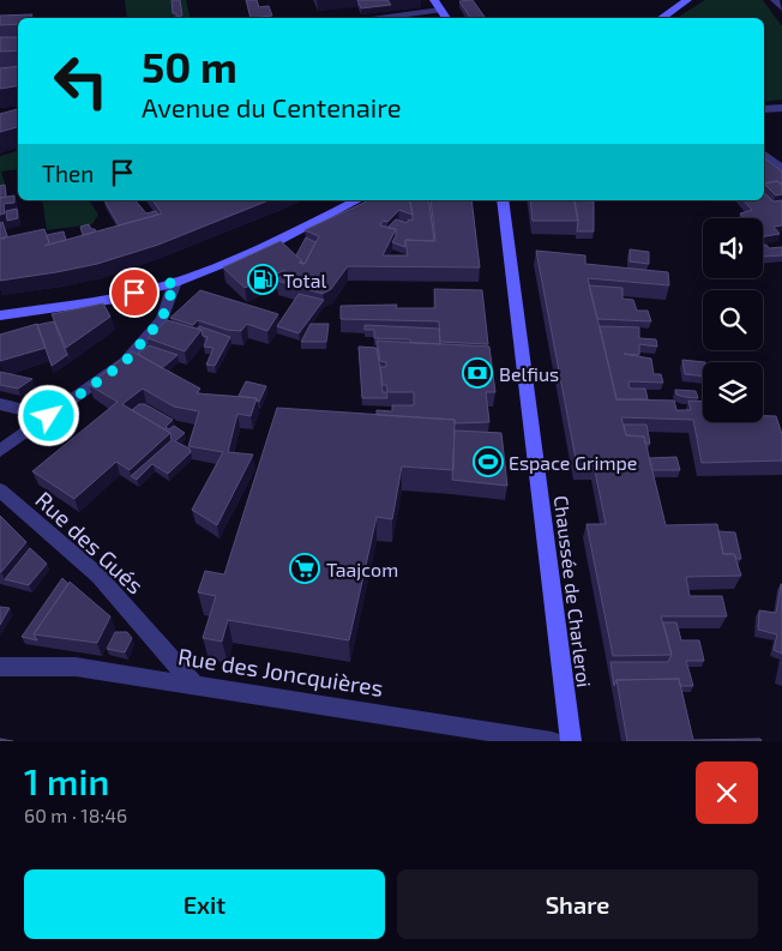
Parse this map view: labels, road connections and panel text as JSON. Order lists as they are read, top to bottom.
{
  "streets": {
    "main road": ["Chaussée de Charleroi"],
    "street": ["Rue des Gués", "Rue des Joncquières"]
  },
  "crossings": [
    ["Rue des Gués", "Rue des Joncquières"]
  ],
  "places": {
    "fuel station": ["Total"],
    "bank": ["Belfius"],
    "sports": ["Espace Grimpe"],
    "supermarket": ["Taajcom"]
  },
  "page": {
    "turn": ["50 m", "Avenue du Centenaire"],
    "then": "Then",
    "heading": ["1 min", "60 m · 18:46"],
    "buttons": ["Exit", "Share"]
  }
}
